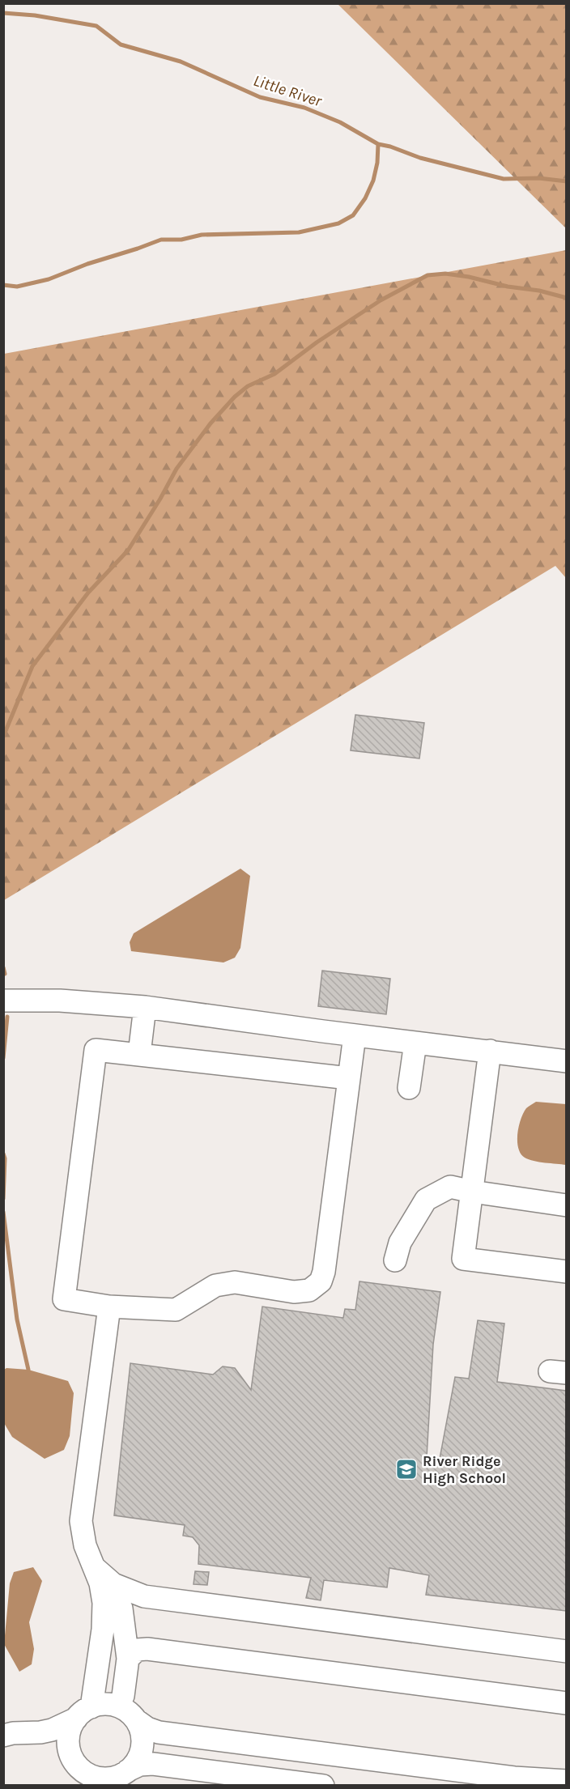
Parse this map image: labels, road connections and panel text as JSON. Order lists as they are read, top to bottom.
{
  "water": ["Little River"],
  "places": {
    "school or university": ["River Ridge High School"]
  }
}
